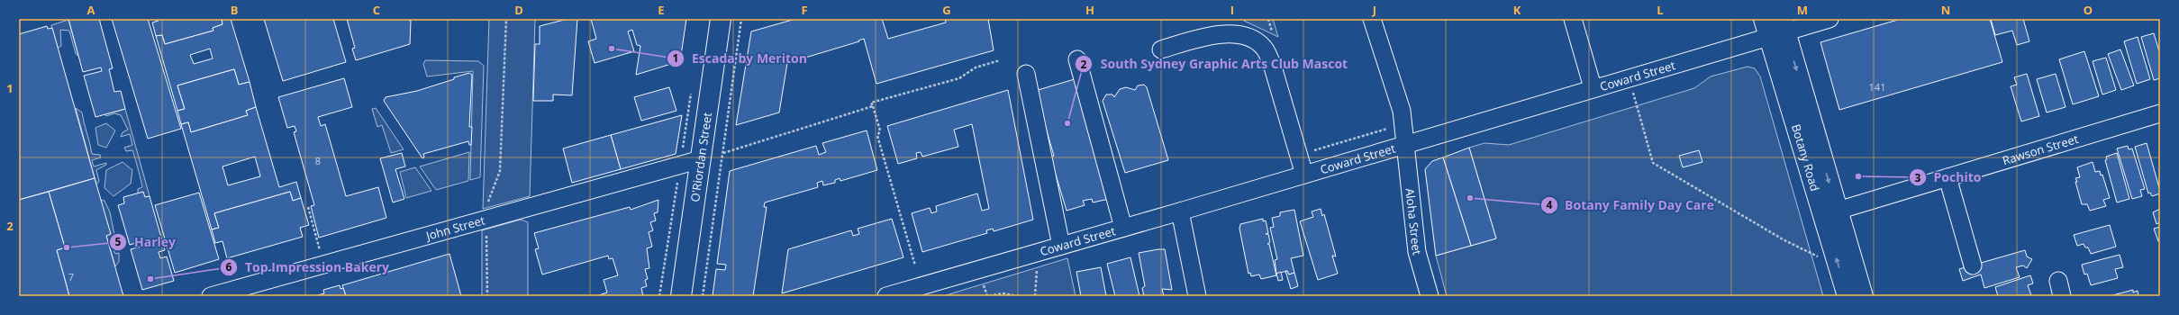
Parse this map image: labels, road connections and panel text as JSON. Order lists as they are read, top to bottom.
{
  "streets": {
    "main road": ["O'Riordan Street", "Botany Road"],
    "street": [
      "Coward Street",
      "Rawson Street",
      "Aloha Street",
      "John Street"
    ]
  },
  "crossings": [
    ["Coward Street", "Botany Road"],
    ["Coward Street", "Aloha Street"],
    ["Rawson Street", "Botany Road"],
    ["O'Riordan Street", "John Street"]
  ],
  "places": [
    "Escada by Meriton",
    "South Sydney Graphic Arts Club Mascot",
    "Pochito",
    "Botany Family Day Care",
    "Harley",
    "Top Impression Bakery"
  ],
  "house_numbers": ["141", "8", "7"],
  "grid": {
    "columns": [
      "A",
      "B",
      "C",
      "D",
      "E",
      "F",
      "G",
      "H",
      "I",
      "J",
      "K",
      "L",
      "M",
      "N",
      "O"
    ],
    "rows": ["1", "2"]
  }
}
